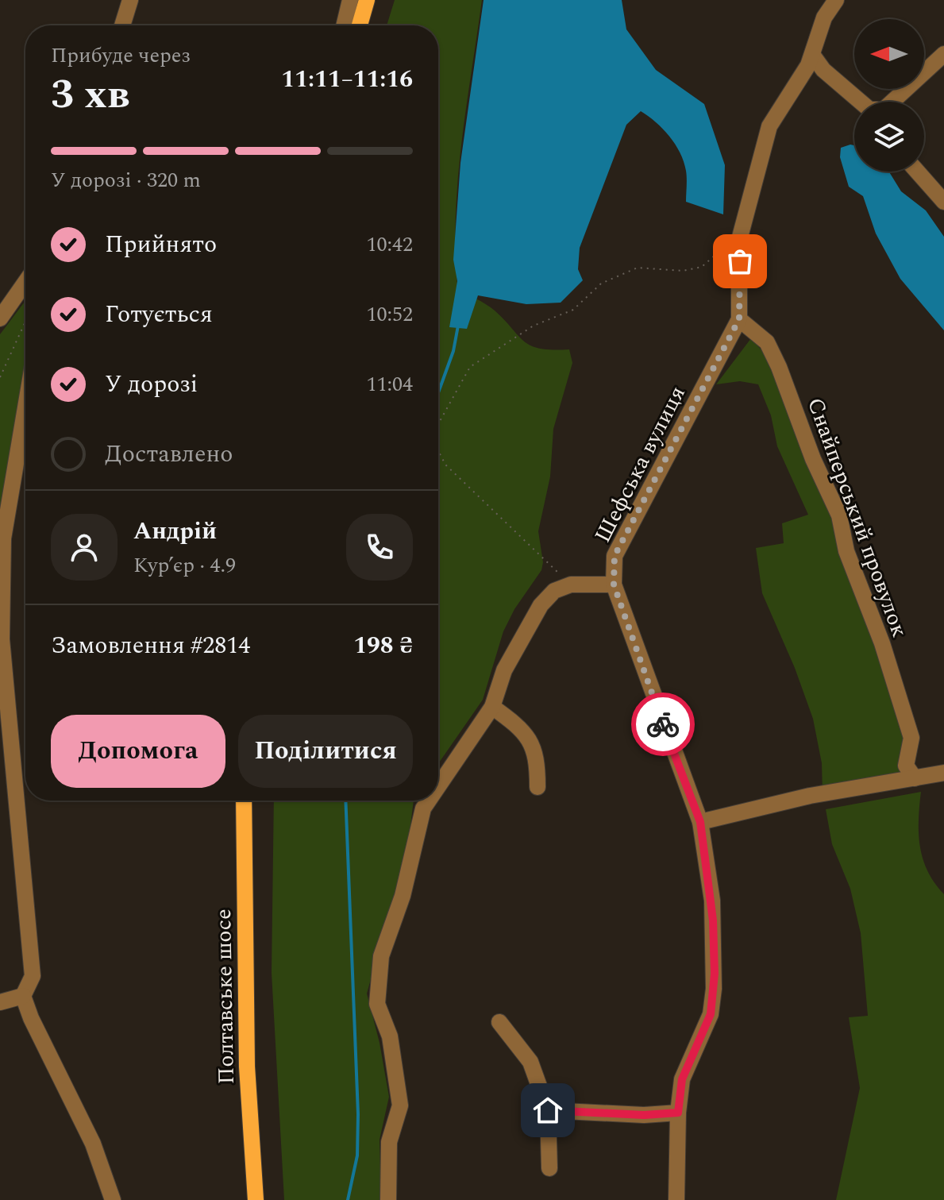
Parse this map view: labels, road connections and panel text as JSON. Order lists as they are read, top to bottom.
{
  "streets": {
    "main road": ["Полтавське шосе"],
    "street": ["Шефська вулиця", "Снайперський провулок"]
  },
  "crossings": [
    ["Шефська вулиця", "Снайперський провулок"]
  ],
  "north": "left",
  "page": {
    "heading": ["3 хв", "Прибуде через", "11:11–11:16"],
    "panel": [
      "Андрій",
      "Кур’єр · 4.9",
      "Замовлення #2814",
      "198 ₴"
    ],
    "bar": "У дорозі · 320 m",
    "list": [
      ["Прийнято", "10:42"],
      ["Готується", "10:52"],
      ["У дорозі", "11:04"],
      "Доставлено"
    ],
    "buttons": ["Допомога", "Поділитися"]
  }
}
